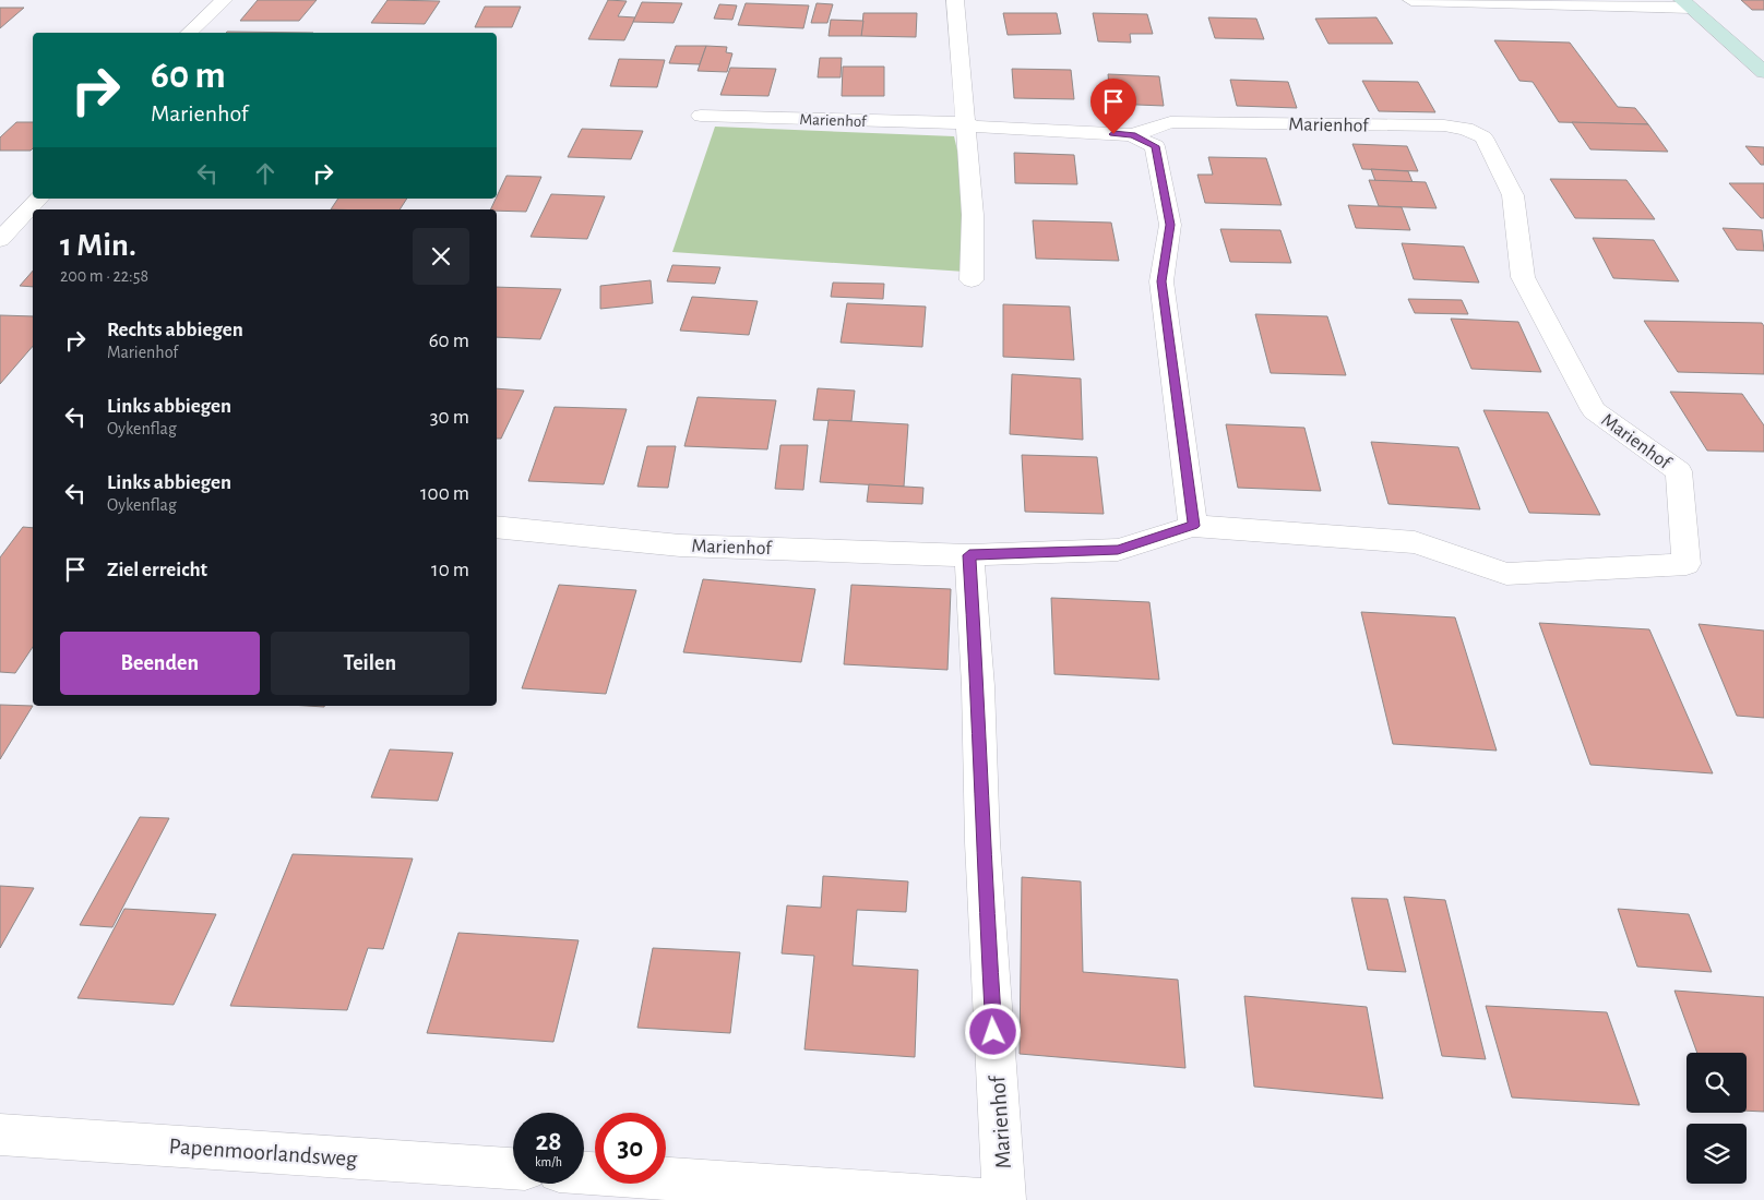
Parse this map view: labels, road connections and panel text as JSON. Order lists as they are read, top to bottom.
{
  "streets": {
    "street": ["Marienhof", "Papenmoorlandsweg"]
  },
  "page": {
    "turn": ["60 m", "Marienhof"],
    "heading": ["1 Min.", "200 m · 22:58"],
    "list": [
      {
        "name": "Rechts abbiegen",
        "note": "Marienhof",
        "value": "60 m"
      },
      {
        "name": "Links abbiegen",
        "note": "Oykenflag",
        "value": "30 m"
      },
      {
        "name": "Links abbiegen",
        "note": "Oykenflag",
        "value": "100 m"
      },
      {
        "name": "Ziel erreicht",
        "value": "10 m"
      }
    ],
    "buttons": ["Beenden", "Teilen"],
    "speed": "28 km/h",
    "limit": "30"
  }
}
